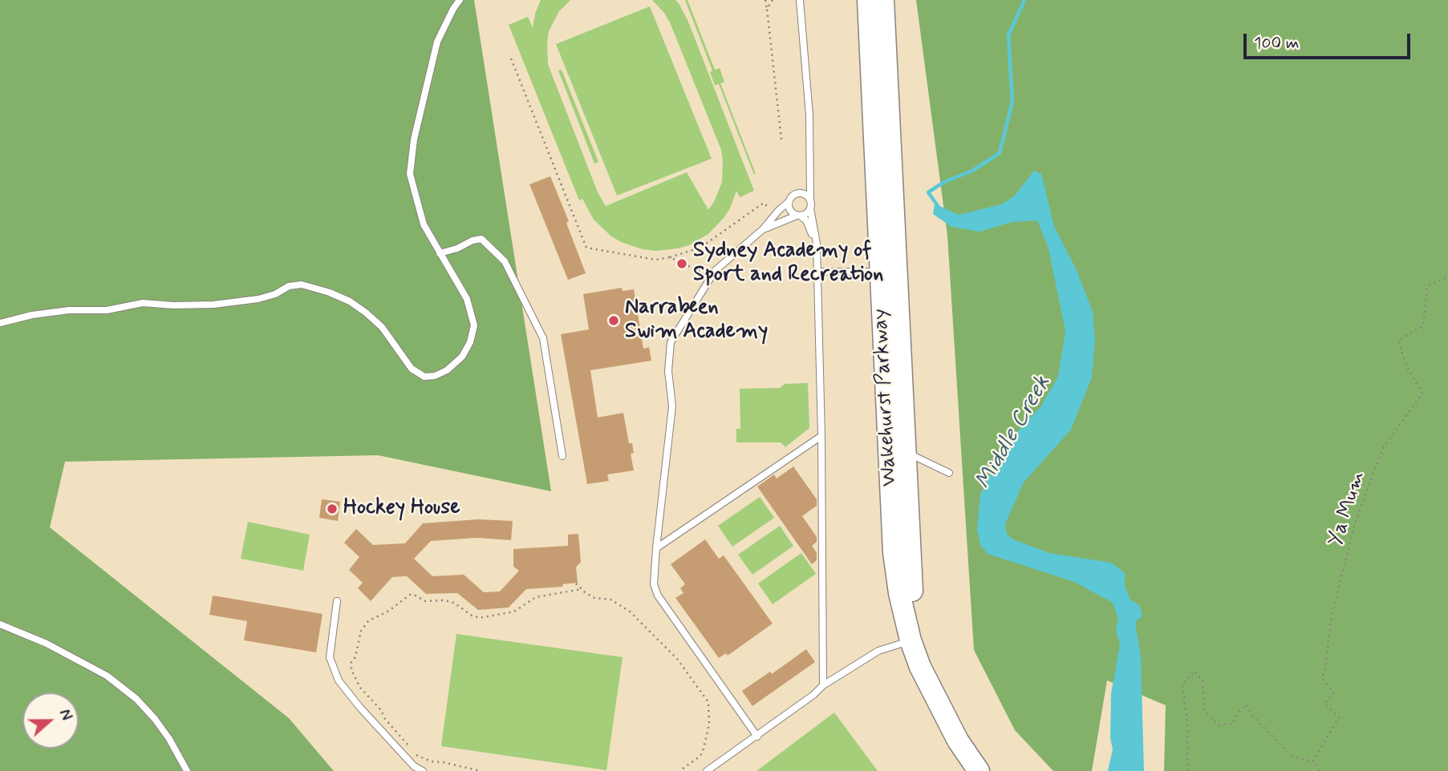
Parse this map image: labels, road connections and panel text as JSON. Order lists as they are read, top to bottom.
{
  "streets": {
    "main road": ["Wakehurst Parkway"],
    "path": ["Ya Mum"]
  },
  "water": ["Middle Creek"],
  "places": ["Sydney Academy of Sport and Recreation", "Narrabeen Swim Academy", "Hockey House"],
  "scale_bar": "100 m",
  "north": "right"
}
